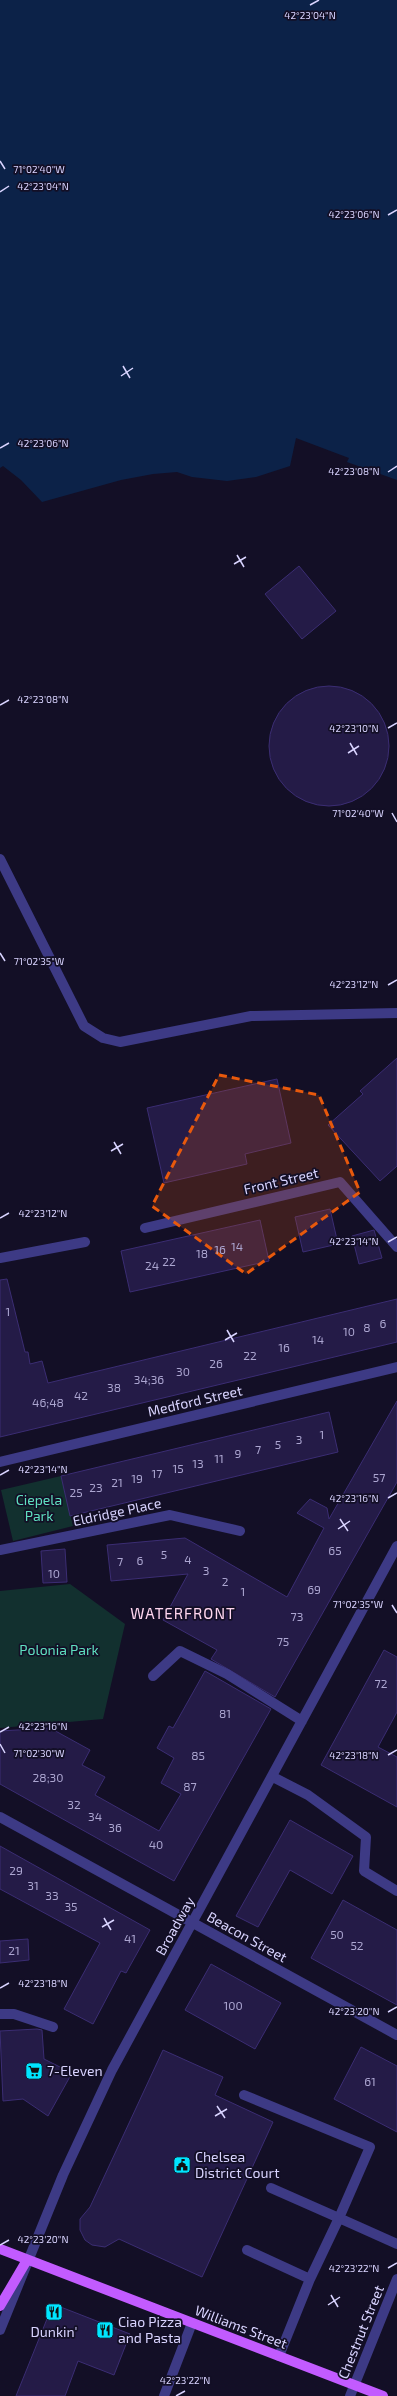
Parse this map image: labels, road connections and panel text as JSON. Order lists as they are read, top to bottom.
{
  "streets": {
    "main road": ["Williams Street"],
    "street": [
      "Front Street",
      "Medford Street",
      "Eldridge Place",
      "Broadway",
      "Beacon Street",
      "Chestnut Street"
    ]
  },
  "crossings": [
    ["Broadway", "Beacon Street"],
    ["Broadway", "Williams Street"],
    ["Williams Street", "Chestnut Street"]
  ],
  "districts": ["WATERFRONT"],
  "parks": ["Ciepela Park", "Polonia Park"],
  "places": {
    "supermarket": ["7-Eleven"],
    "public building": ["Chelsea District Court"],
    "restaurant": ["Dunkin'", "Ciao Pizza and Pasta"]
  },
  "house_numbers": [
    "14",
    "16",
    "18",
    "22",
    "24",
    "1",
    "6",
    "8",
    "10",
    "14",
    "16",
    "22",
    "26",
    "30",
    "34;36",
    "38",
    "42",
    "46;48",
    "1",
    "3",
    "5",
    "7",
    "9",
    "11",
    "13",
    "15",
    "17",
    "57",
    "19",
    "21",
    "23",
    "25",
    "65",
    "5",
    "4",
    "6",
    "7",
    "3",
    "10",
    "2",
    "69",
    "1",
    "73",
    "75",
    "72",
    "81",
    "85",
    "28;30",
    "87",
    "32",
    "34",
    "36",
    "40",
    "29",
    "31",
    "33",
    "35",
    "50",
    "41",
    "52",
    "21",
    "100",
    "61"
  ],
  "coordinates": [
    "42°23'04\"N",
    "71°02'40\"W",
    "42°23'06\"N",
    "42°23'08\"N",
    "42°23'10\"N",
    "71°02'35\"W",
    "42°23'12\"N",
    "42°23'14\"N",
    "42°23'16\"N",
    "71°02'30\"W",
    "42°23'18\"N",
    "42°23'20\"N",
    "42°23'22\"N"
  ]
}
